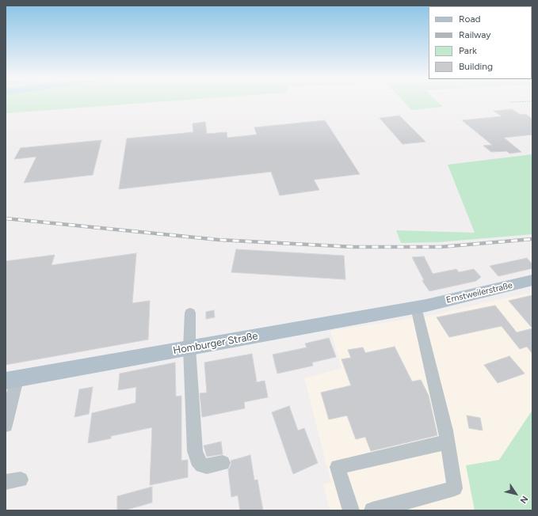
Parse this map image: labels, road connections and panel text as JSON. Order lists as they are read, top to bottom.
{
  "streets": {
    "main road": ["Ernstweilerstraße", "Homburger Straße"]
  },
  "crossings": [
    ["Ernstweilerstraße", "Homburger Straße"]
  ],
  "legend": [
    "Road",
    "Railway",
    "Park",
    "Building"
  ],
  "north": "bottom right"
}
